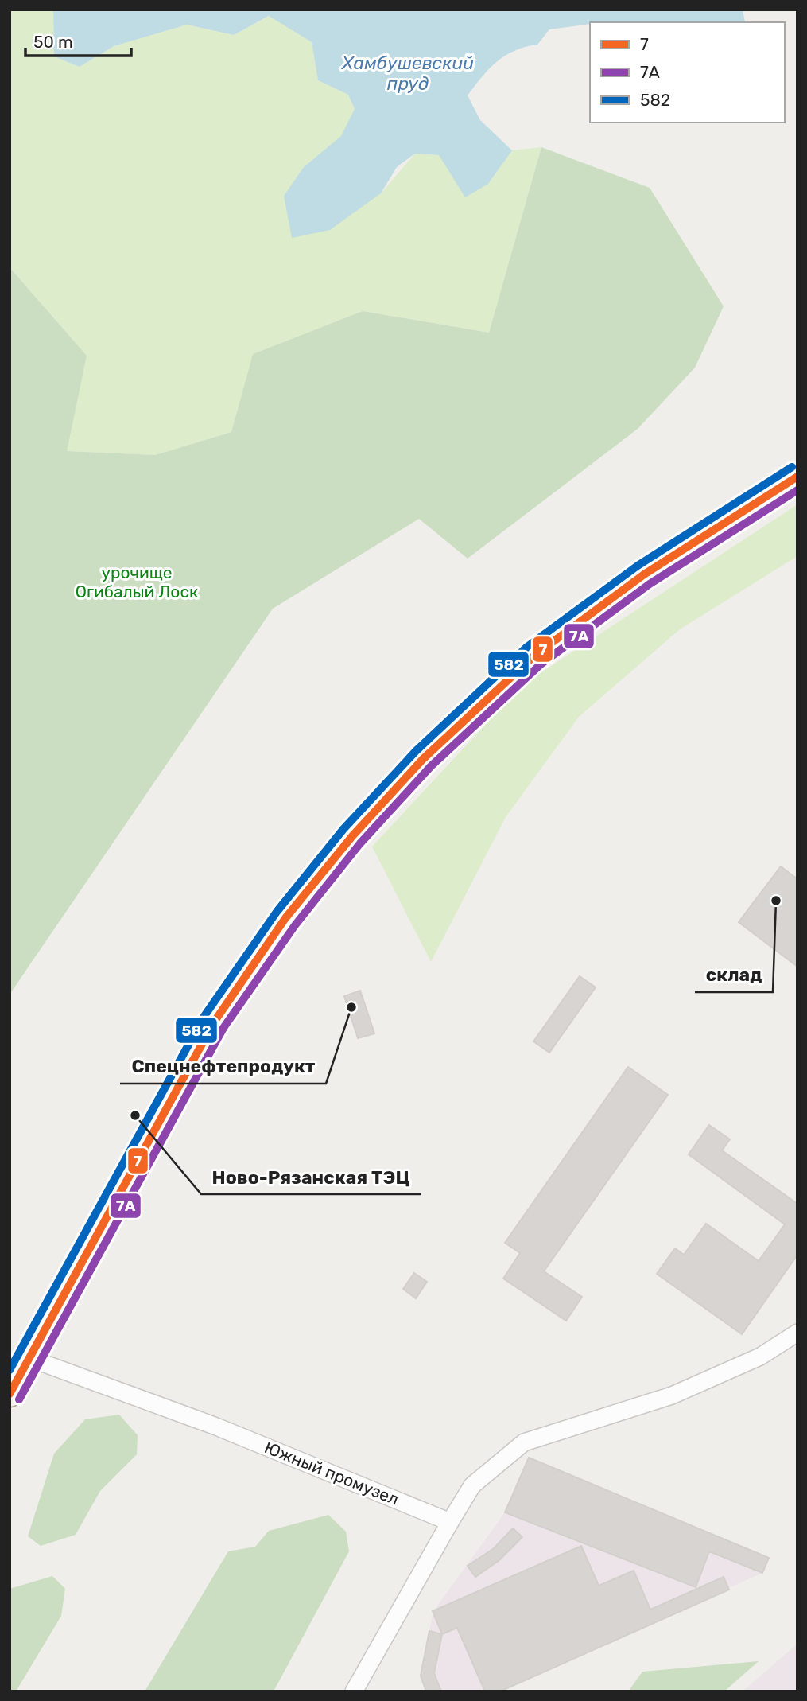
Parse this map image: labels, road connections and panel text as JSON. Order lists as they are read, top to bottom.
{
  "streets": {
    "street": ["Южный промузел"]
  },
  "water": ["Хамбушевский пруд"],
  "parks": ["урочище Огибалый Лоск"],
  "places": ["склад", "Спецнефтепродукт", "Ново-Рязанская ТЭЦ"],
  "lines": ["transit line 582", "transit line 7", "transit line 7А"],
  "legend": ["7", "7А", "582"],
  "scale_bar": "50 m"
}
